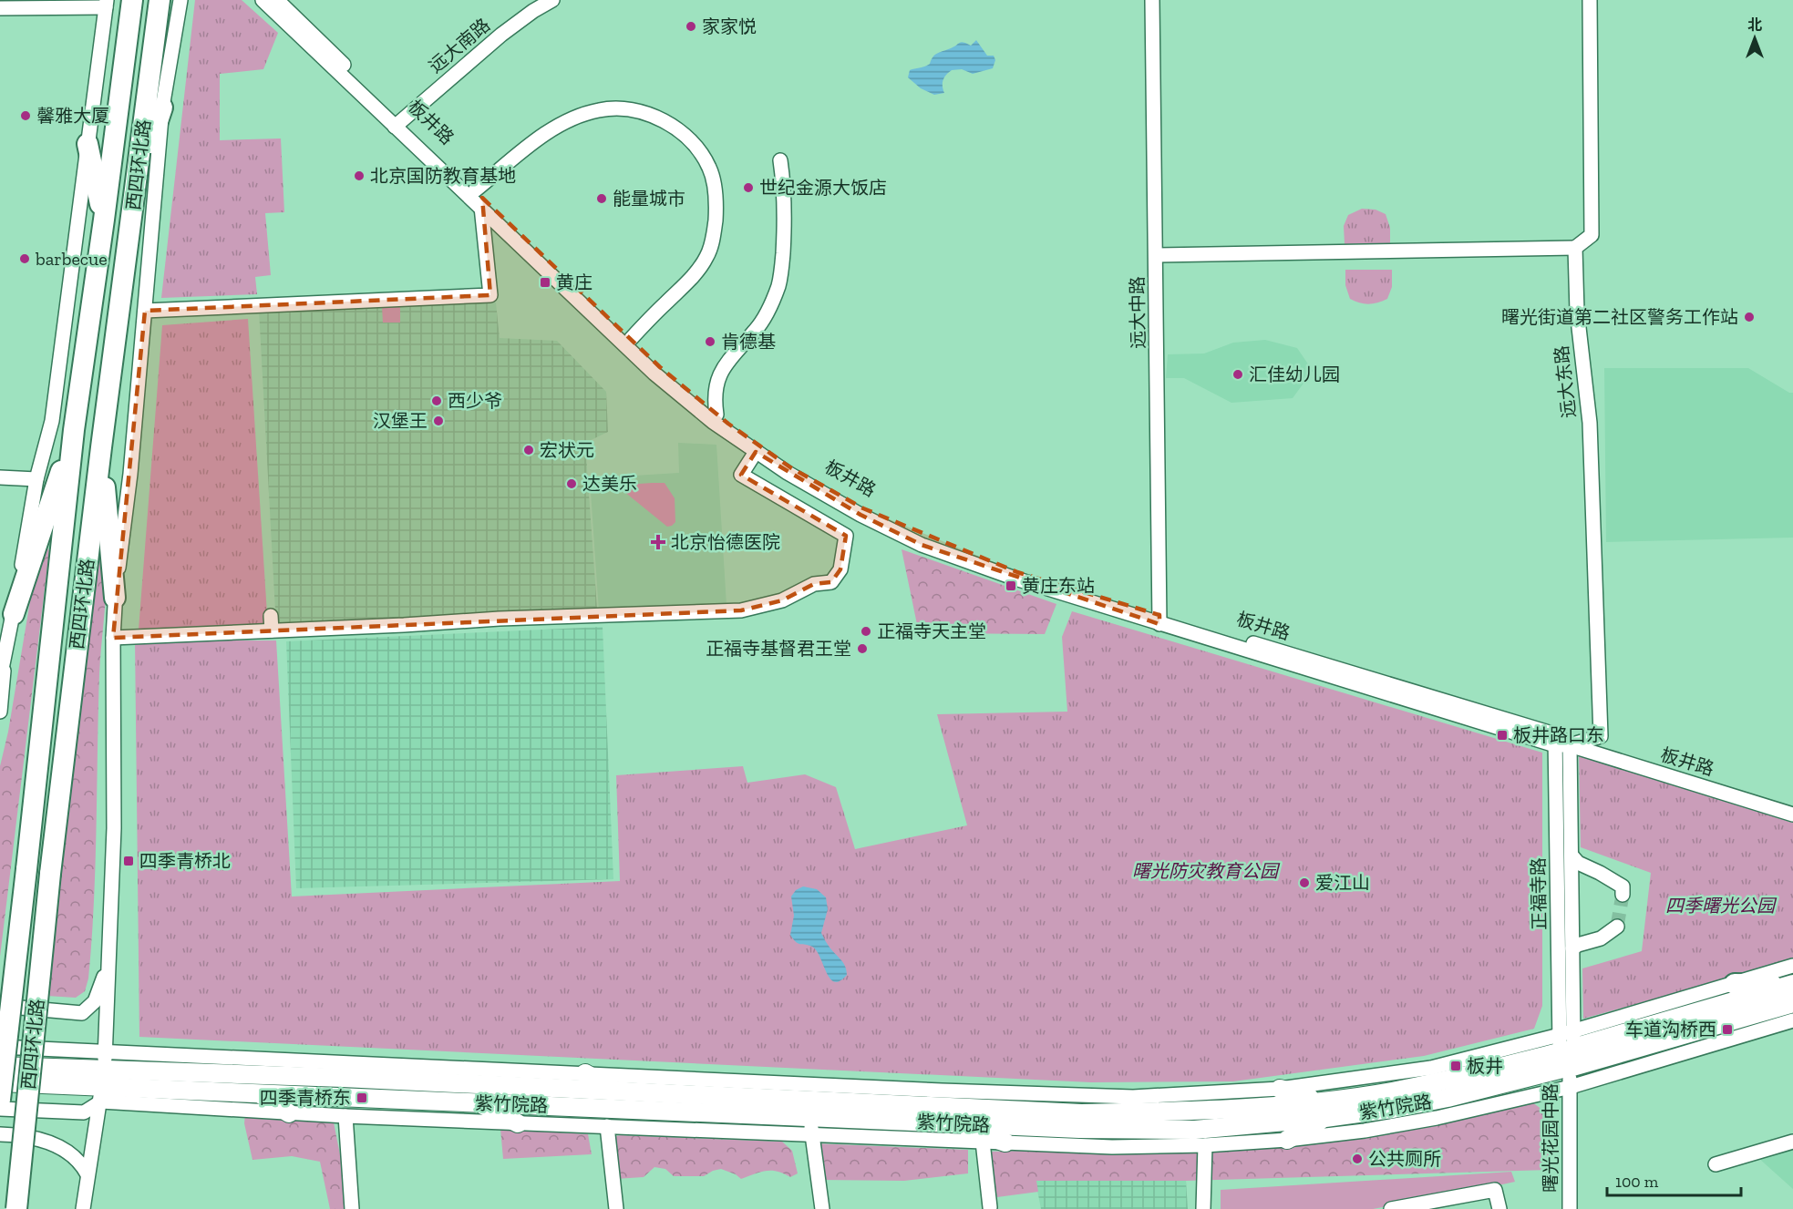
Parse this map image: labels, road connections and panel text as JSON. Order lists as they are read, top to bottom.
{
  "streets": {
    "highway": ["西四环北路", "紫竹院路"],
    "street": [
      "远大南路",
      "板井路",
      "远大中路",
      "远大东路",
      "正福寺路",
      "曙光花园中路"
    ]
  },
  "crossings": [
    ["远大南路", "板井路"],
    ["板井路", "远大中路"],
    ["板井路", "远大东路"],
    ["板井路", "正福寺路"],
    ["西四环北路", "紫竹院路"],
    ["远大东路", "正福寺路"],
    ["正福寺路", "紫竹院路"],
    ["正福寺路", "曙光花园中路"],
    ["紫竹院路", "曙光花园中路"]
  ],
  "parks": ["曙光防灾教育公园", "四季曙光公园"],
  "places": {
    "other": [
      "家家悦",
      "馨雅大厦",
      "北京国防教育基地",
      "世纪金源大饭店",
      "能量城市",
      "barbecue",
      "曙光街道第二社区警务工作站",
      "肯德基",
      "汇佳幼儿园",
      "西少爷",
      "汉堡王",
      "宏状元",
      "达美乐",
      "正福寺天主堂",
      "正福寺基督君王堂",
      "爱江山",
      "公共厕所"
    ],
    "transit": [
      "黄庄",
      "黄庄东站",
      "板井路口东",
      "四季青桥北",
      "车道沟桥西",
      "板井",
      "四季青桥东"
    ],
    "health": ["北京怡德医院"]
  },
  "scale_bar": "100 m",
  "north": "top"
}
